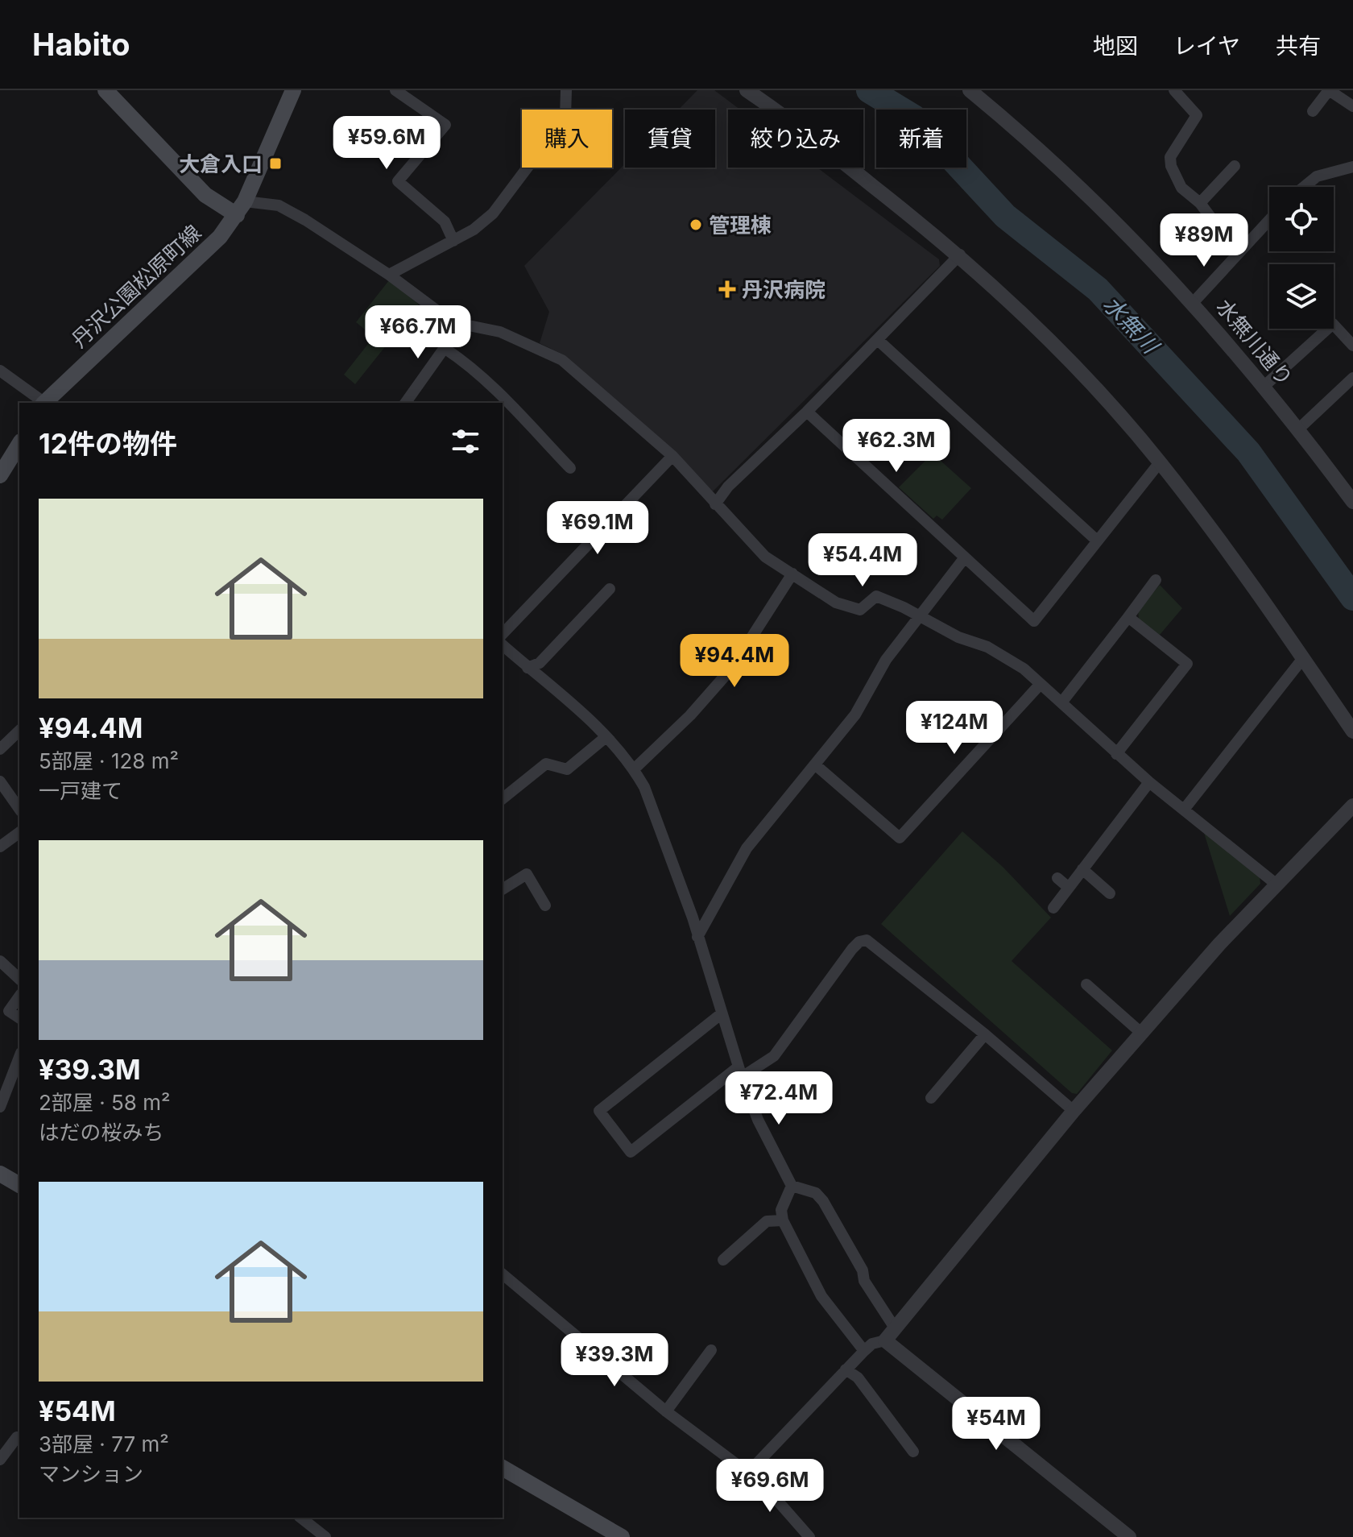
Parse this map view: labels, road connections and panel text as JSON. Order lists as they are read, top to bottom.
{
  "streets": {
    "main road": ["丹沢公園松原町線"],
    "street": ["水無川通り"]
  },
  "water": ["水無川"],
  "places": {
    "transit": ["大倉入口"],
    "other": ["管理棟"],
    "health": ["丹沢病院"]
  },
  "page": {
    "header": "Habito",
    "nav": ["地図", "レイヤ", "共有"],
    "chip": [
      "購入",
      "賃貸",
      "絞り込み",
      "新着"
    ],
    "price": [
      "¥59.6M",
      "¥89M",
      "¥66.7M",
      "¥62.3M",
      "¥69.1M",
      "¥54.4M",
      "¥94.4M",
      "¥124M",
      "¥72.4M",
      "¥39.3M",
      "¥54M",
      "¥69.6M"
    ],
    "heading": "12件の物件",
    "list": [
      {
        "name": "¥94.4M",
        "note": "5部屋 · 128 m² · 一戸建て"
      },
      {
        "name": "¥39.3M",
        "note": "2部屋 · 58 m² · はだの桜みち"
      },
      {
        "name": "¥54M",
        "note": "3部屋 · 77 m² · マンション"
      }
    ]
  }
}
